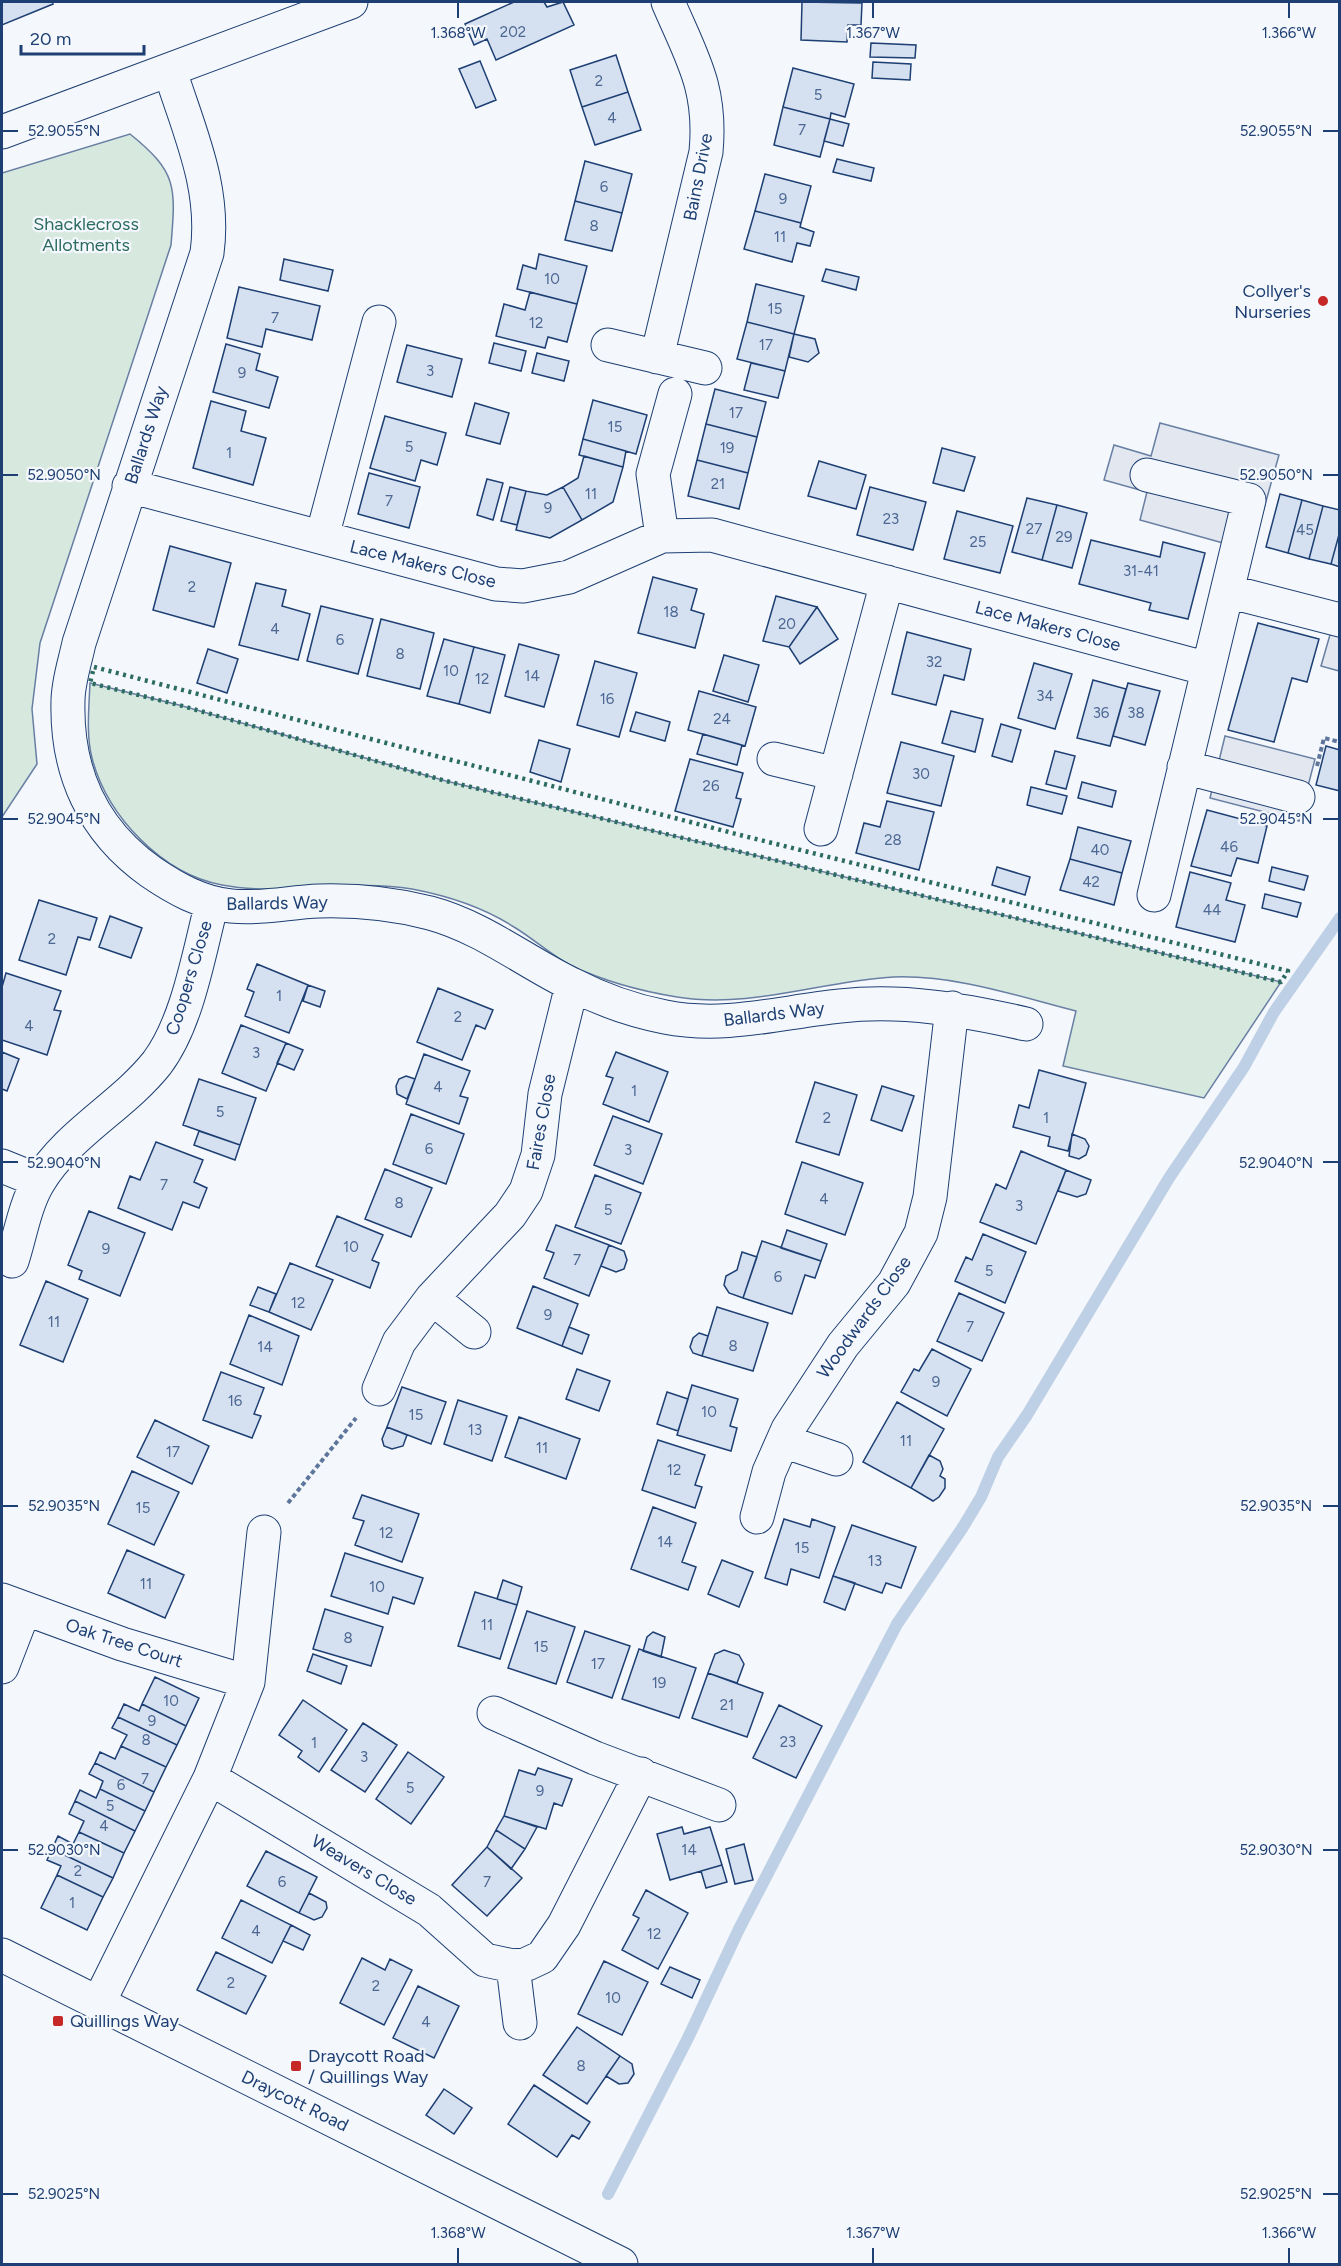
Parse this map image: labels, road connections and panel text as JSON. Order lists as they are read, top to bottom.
{
  "streets": {
    "street": [
      "Bains Drive",
      "Ballards Way",
      "Lace Makers Close",
      "Coopers Close",
      "Faires Close",
      "Woodwards Close",
      "Oak Tree Court",
      "Weavers Close",
      "Draycott Road"
    ]
  },
  "crossings": [
    ["Ballards Way", "Lace Makers Close"],
    ["Ballards Way", "Coopers Close"],
    ["Ballards Way", "Faires Close"],
    ["Ballards Way", "Woodwards Close"]
  ],
  "parks": ["Shacklecross Allotments"],
  "places": {
    "other": ["Collyer's Nurseries"],
    "transit": ["Quillings Way", "Draycott Road / Quillings Way"]
  },
  "house_numbers": [
    "202",
    "2",
    "5",
    "4",
    "7",
    "6",
    "9",
    "8",
    "11",
    "10",
    "15",
    "7",
    "12",
    "17",
    "3",
    "9",
    "17",
    "15",
    "5",
    "19",
    "1",
    "21",
    "11",
    "7",
    "9",
    "23",
    "27",
    "45",
    "29",
    "25",
    "31-41",
    "2",
    "18",
    "20",
    "4",
    "6",
    "8",
    "32",
    "10",
    "14",
    "12",
    "34",
    "16",
    "36",
    "38",
    "24",
    "30",
    "26",
    "28",
    "46",
    "40",
    "42",
    "44",
    "2",
    "1",
    "2",
    "4",
    "3",
    "4",
    "1",
    "5",
    "2",
    "1",
    "6",
    "3",
    "7",
    "4",
    "8",
    "3",
    "5",
    "10",
    "9",
    "7",
    "5",
    "6",
    "12",
    "9",
    "11",
    "7",
    "8",
    "14",
    "9",
    "16",
    "10",
    "15",
    "13",
    "11",
    "11",
    "17",
    "12",
    "15",
    "12",
    "14",
    "15",
    "13",
    "11",
    "10",
    "11",
    "8",
    "15",
    "17",
    "19",
    "10",
    "21",
    "9",
    "8",
    "23",
    "1",
    "3",
    "7",
    "6",
    "5",
    "9",
    "5",
    "4",
    "14",
    "2",
    "6",
    "7",
    "1",
    "4",
    "12",
    "2",
    "2",
    "10",
    "4",
    "8"
  ],
  "scale_bar": "20 m",
  "coordinates": [
    "1.368°W",
    "1.367°W",
    "1.366°W",
    "52.9055°N",
    "52.9050°N",
    "52.9045°N",
    "52.9040°N",
    "52.9035°N",
    "52.9030°N",
    "52.9025°N"
  ]
}
